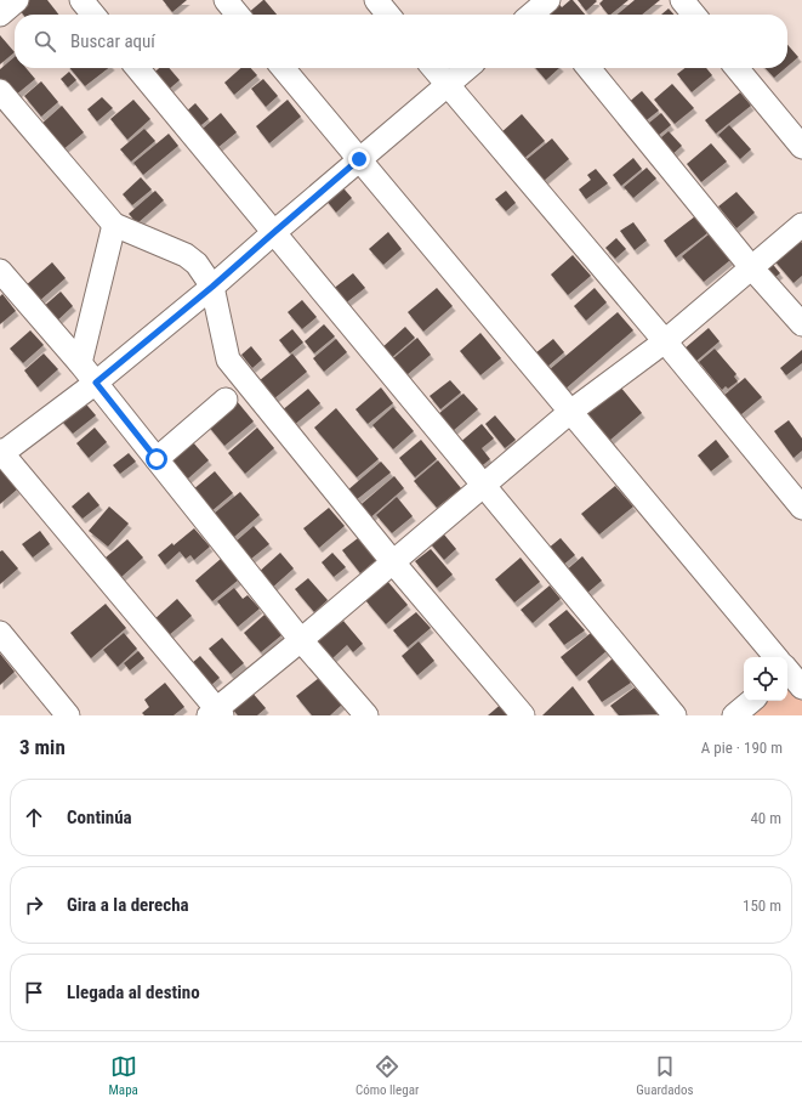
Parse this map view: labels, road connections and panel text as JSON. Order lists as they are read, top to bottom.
{
  "page": {
    "search": "Buscar aquí",
    "heading": ["3 min", "A pie · 190 m"],
    "list": [
      ["Continúa", "40 m"],
      ["Gira a la derecha", "150 m"],
      "Llegada al destino"
    ],
    "nav": ["Mapa", "Cómo llegar", "Guardados"]
  }
}
